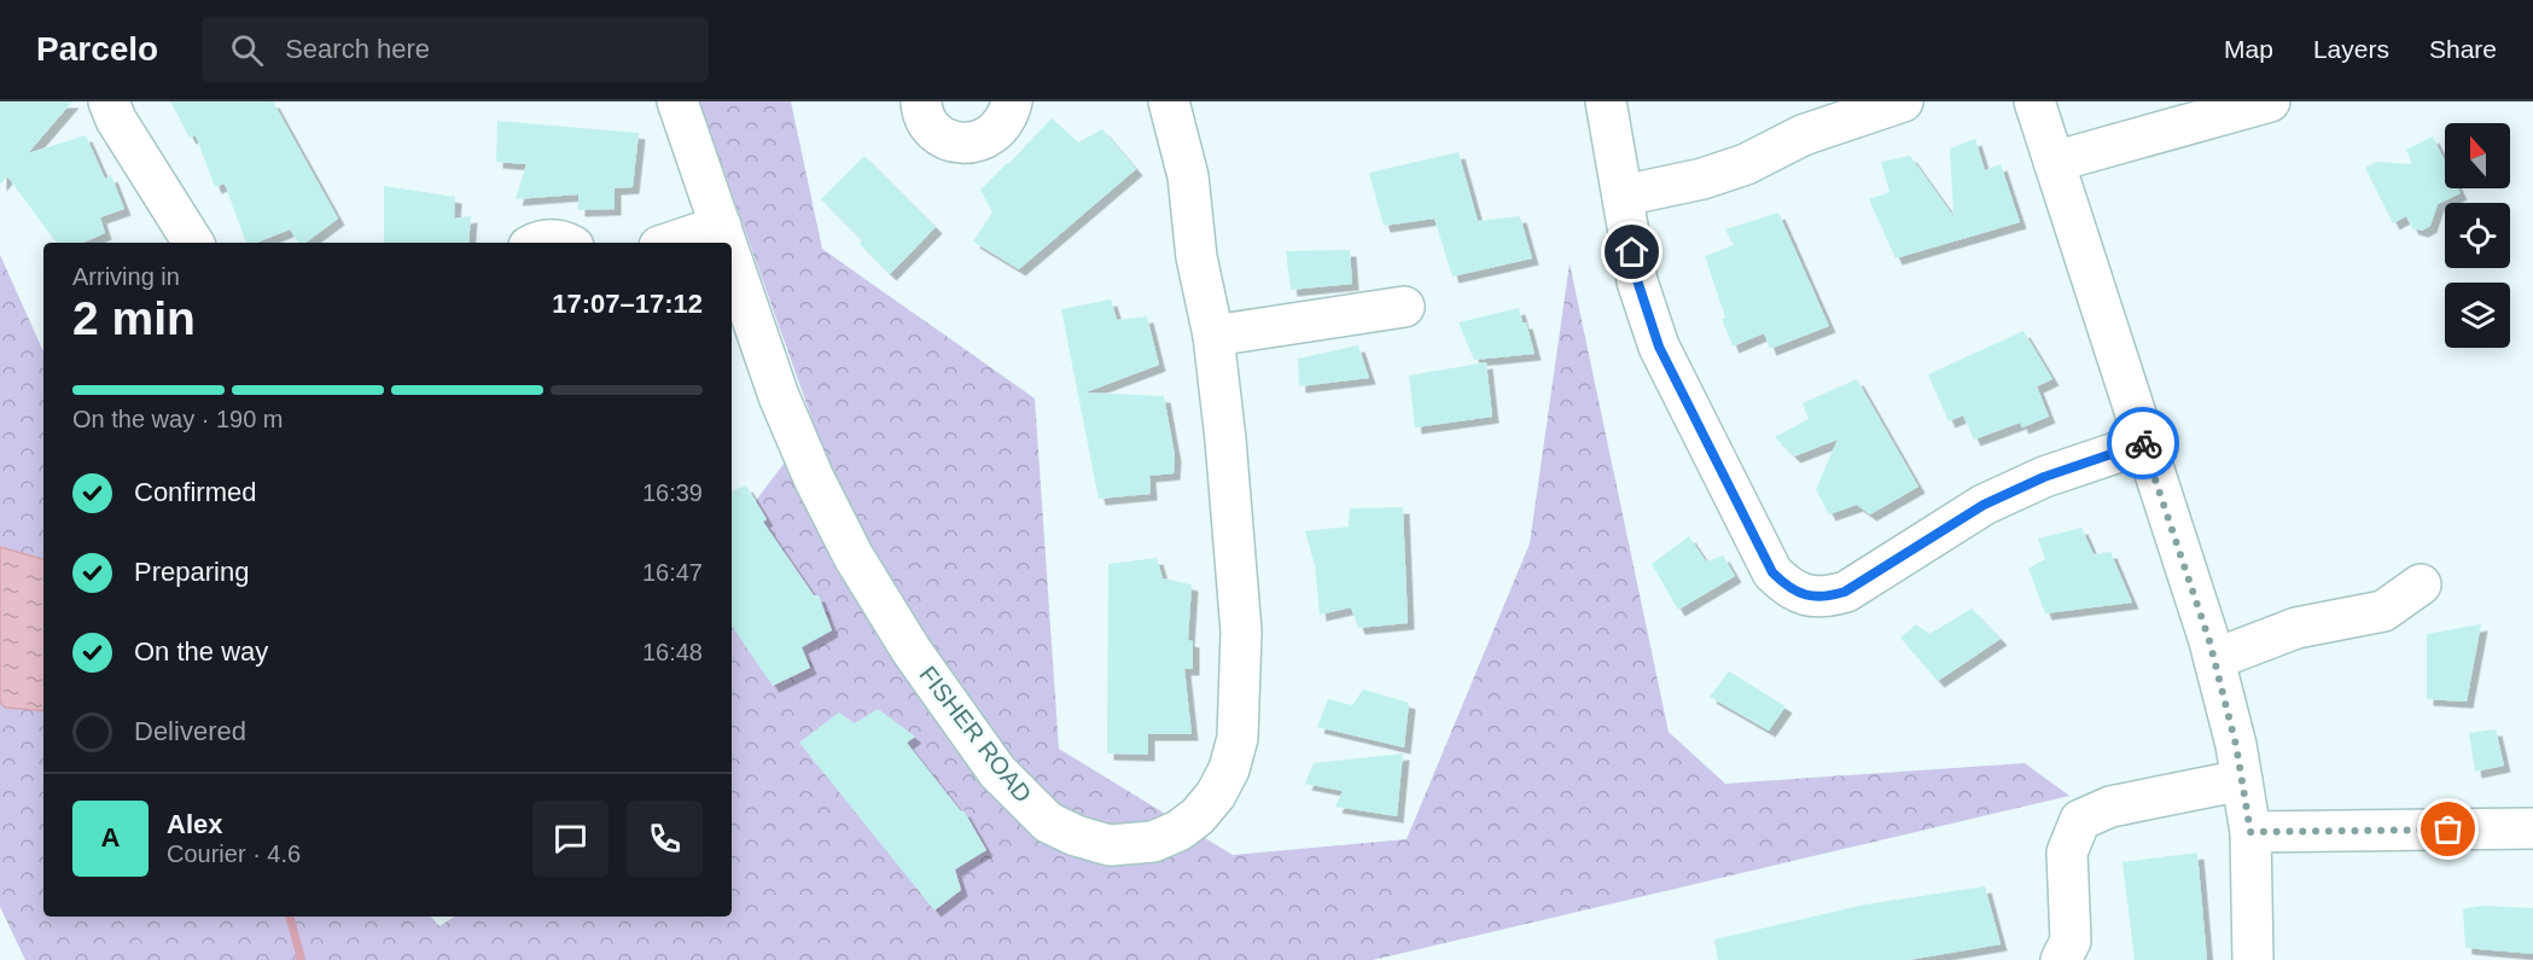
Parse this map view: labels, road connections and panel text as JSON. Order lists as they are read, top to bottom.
{
  "streets": {
    "street": ["FISHER ROAD"]
  },
  "north": "top",
  "page": {
    "header": "Parcelo",
    "search": "Search here",
    "nav": ["Map", "Layers", "Share"],
    "heading": ["2 min", "Arriving in", "17:07–17:12"],
    "panel": ["Alex", "Courier · 4.6"],
    "bar": "On the way · 190 m",
    "list": [
      ["Confirmed", "16:39"],
      ["Preparing", "16:47"],
      ["On the way", "16:48"],
      "Delivered"
    ],
    "round": "A"
  }
}
